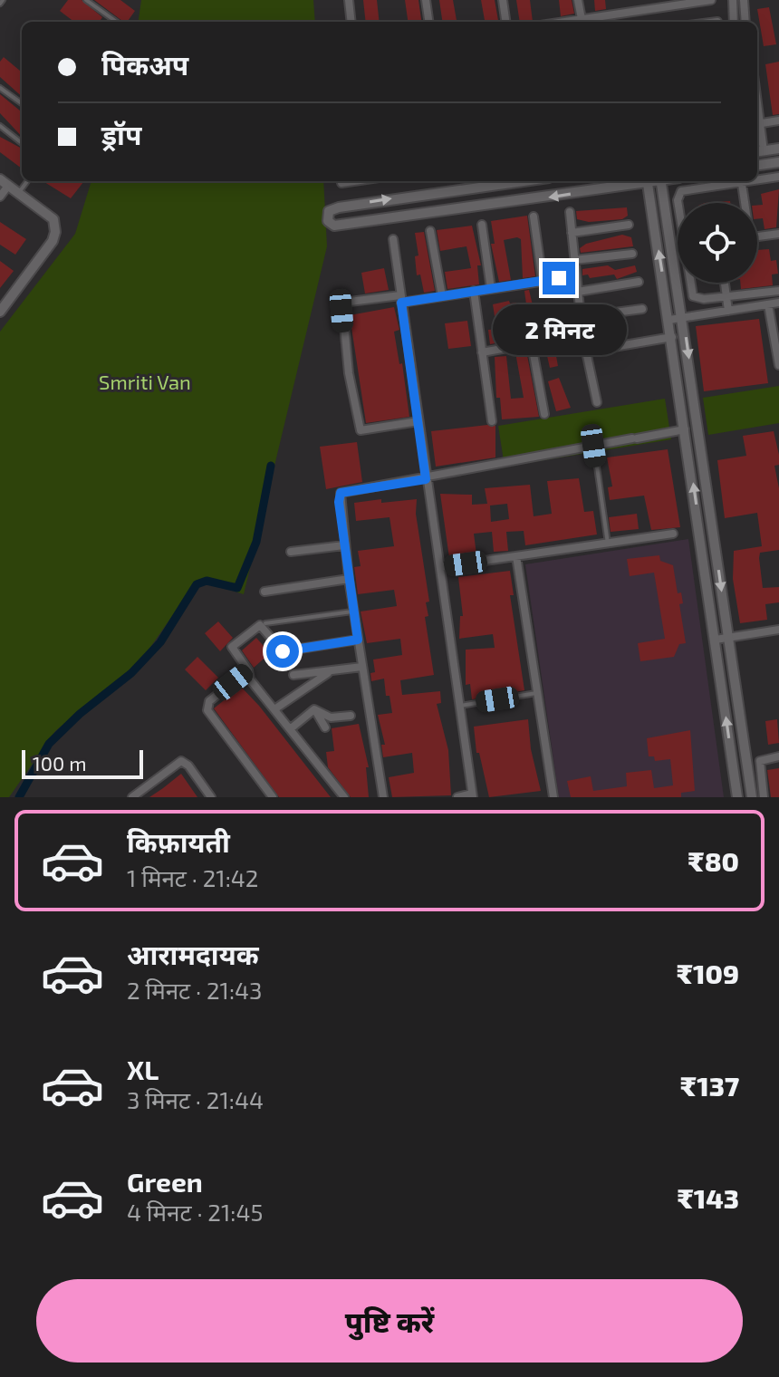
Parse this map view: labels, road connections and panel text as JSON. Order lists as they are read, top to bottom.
{
  "parks": ["Smriti Van"],
  "scale_bar": "100 m",
  "page": {
    "banner": ["पिकअप", "ड्रॉप"],
    "bubble": "2 मिनट",
    "scale": "100 m",
    "list": [
      {
        "name": "किफ़ायती",
        "note": "1 मिनट · 21:42",
        "value": "₹80"
      },
      {
        "name": "आरामदायक",
        "note": "2 मिनट · 21:43",
        "value": "₹109"
      },
      {
        "name": "XL",
        "note": "3 मिनट · 21:44",
        "value": "₹137"
      },
      {
        "name": "Green",
        "note": "4 मिनट · 21:45",
        "value": "₹143"
      }
    ],
    "buttons": "पुष्टि करें"
  }
}
